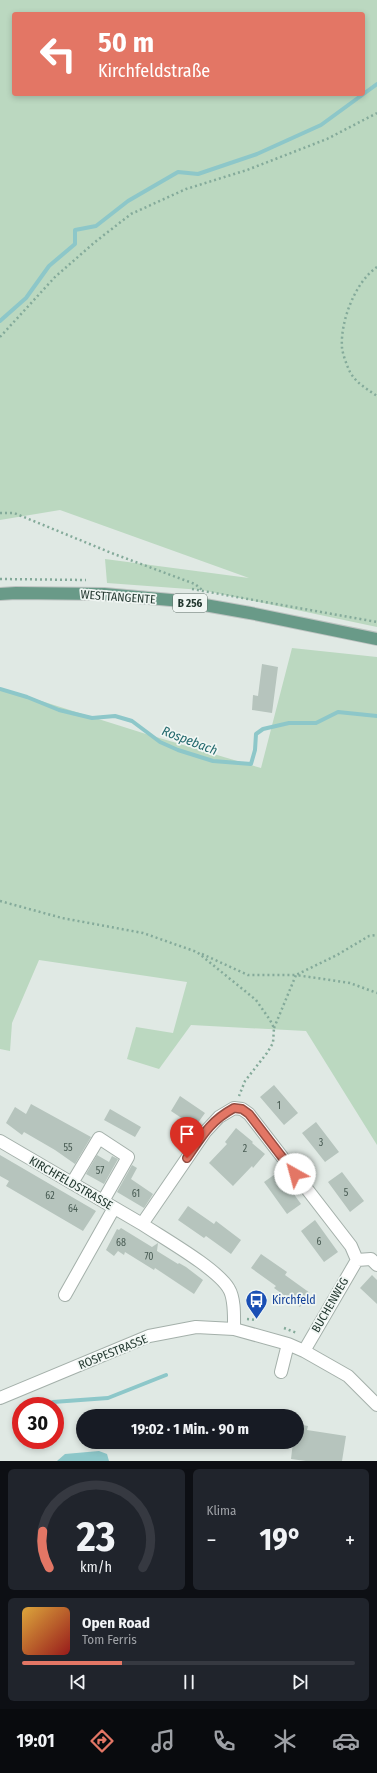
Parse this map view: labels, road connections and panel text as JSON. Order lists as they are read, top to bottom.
{
  "streets": {
    "main road": ["WESTTANGENTE", "B 256"],
    "street": ["KIRCHFELDSTRASSE", "BUCHENWEG", "ROSPESTRASSE"]
  },
  "crossings": [
    ["KIRCHFELDSTRASSE", "ROSPESTRASSE"],
    ["BUCHENWEG", "ROSPESTRASSE"]
  ],
  "water": ["Rospebach"],
  "places": {
    "bus stop": ["Kirchfeld"]
  },
  "house_numbers": [
    "1",
    "3",
    "55",
    "2",
    "57",
    "5",
    "61",
    "62",
    "64",
    "6",
    "68",
    "70"
  ],
  "page": {
    "turn": ["50 m", "Kirchfeldstraße"],
    "limit": "30",
    "trip": "19:02 · 1 Min. · 90 m",
    "tile": "Klima",
    "heat": ["−", "19°", "+"],
    "song": ["Open Road", "Tom Ferris"],
    "tabs": "19:01",
    "gauge": ["23", "km/h"]
  }
}
